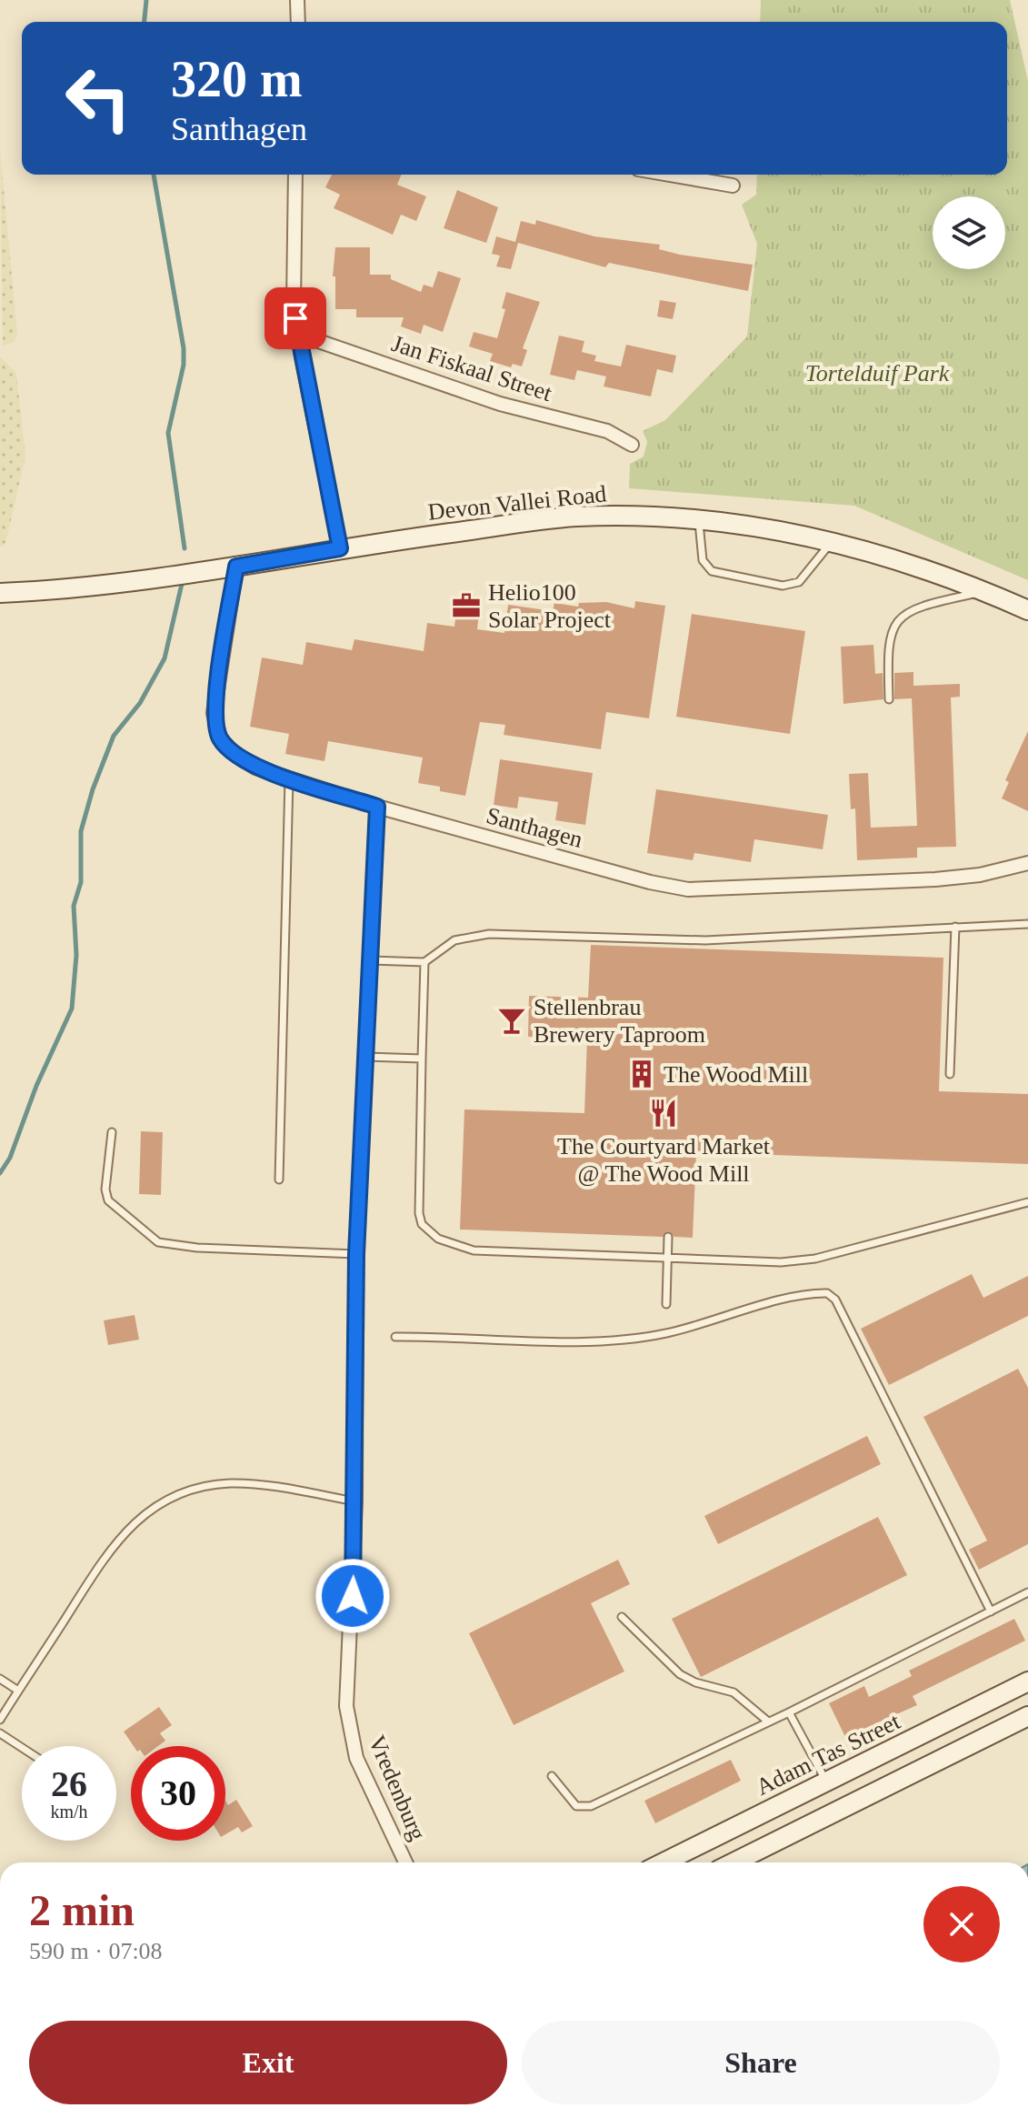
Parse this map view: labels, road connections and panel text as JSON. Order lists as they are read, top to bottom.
{
  "streets": {
    "street": [
      "Jan Fiskaal Street",
      "Devon Vallei Road",
      "Santhagen",
      "Adam Tas Street",
      "Vredenburg"
    ]
  },
  "crossings": [
    ["Devon Vallei Road", "Santhagen"],
    ["Santhagen", "Vredenburg"]
  ],
  "parks": ["Tortelduif Park"],
  "places": {
    "office": ["Helio100 Solar Project"],
    "bar": ["Stellenbrau Brewery Taproom"],
    "building": ["The Wood Mill"],
    "restaurant": ["The Courtyard Market @ The Wood Mill"]
  },
  "page": {
    "turn": ["320 m", "Santhagen"],
    "speed": "26 km/h",
    "limit": "30",
    "heading": ["2 min", "590 m · 07:08"],
    "buttons": ["Exit", "Share"]
  }
}
